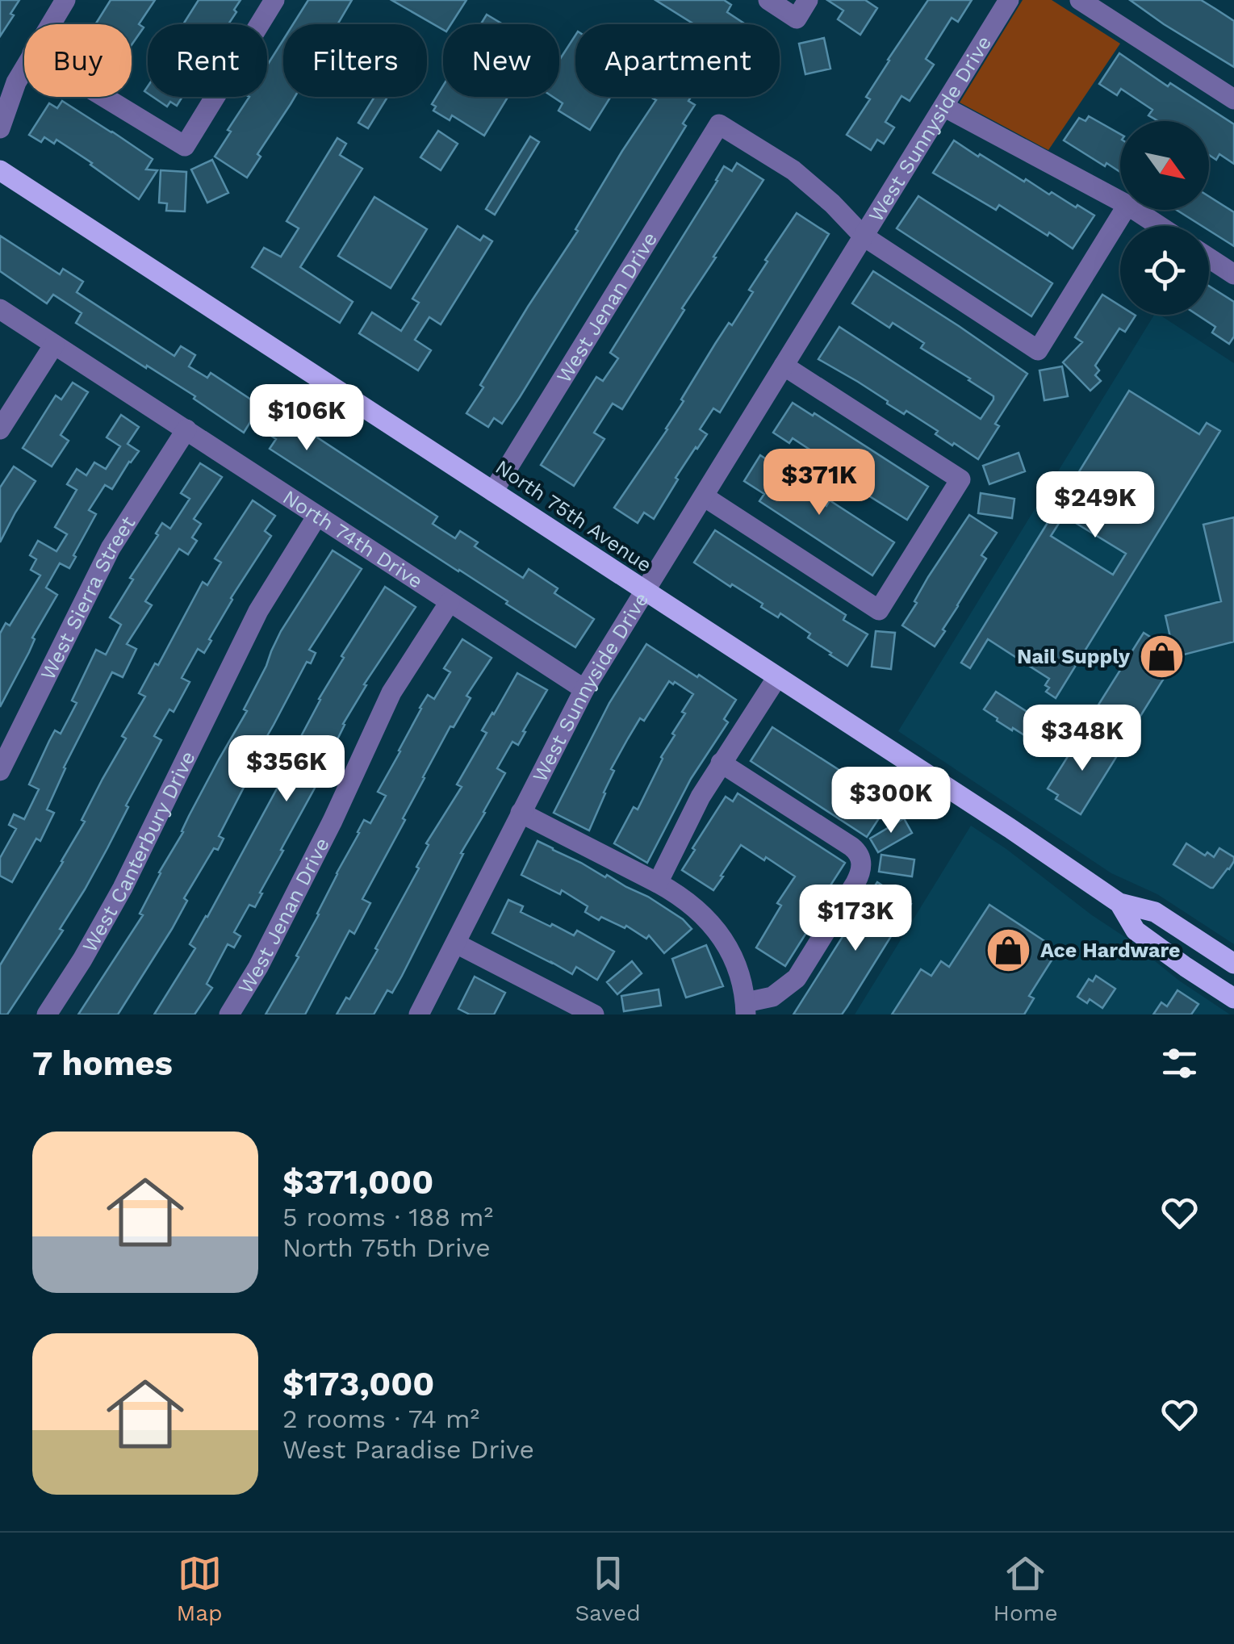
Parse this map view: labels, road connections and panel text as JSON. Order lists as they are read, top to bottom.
{
  "streets": {
    "main road": ["North 75th Avenue"],
    "street": [
      "West Sunnyside Drive",
      "West Jenan Drive",
      "North 74th Drive",
      "West Sierra Street",
      "West Canterbury Drive"
    ]
  },
  "crossings": [
    ["West Sunnyside Drive", "West Jenan Drive"],
    ["West Sunnyside Drive", "North 75th Avenue"],
    ["West Sunnyside Drive", "North 74th Drive"],
    ["West Jenan Drive", "North 75th Avenue"],
    ["West Jenan Drive", "North 74th Drive"],
    ["North 74th Drive", "West Sierra Street"],
    ["North 74th Drive", "West Canterbury Drive"]
  ],
  "places": {
    "shop": ["Nail Supply", "Ace Hardware"]
  },
  "north": "bottom right",
  "page": {
    "chip": [
      "Buy",
      "Rent",
      "Filters",
      "New",
      "Apartment"
    ],
    "price": [
      "$106K",
      "$371K",
      "$249K",
      "$348K",
      "$356K",
      "$300K",
      "$173K"
    ],
    "heading": "7 homes",
    "list": [
      {
        "name": "$371,000",
        "note": "5 rooms · 188 m² · North 75th Drive"
      },
      {
        "name": "$173,000",
        "note": "2 rooms · 74 m² · West Paradise Drive"
      }
    ],
    "tabs": ["Map", "Saved", "Home"]
  }
}
